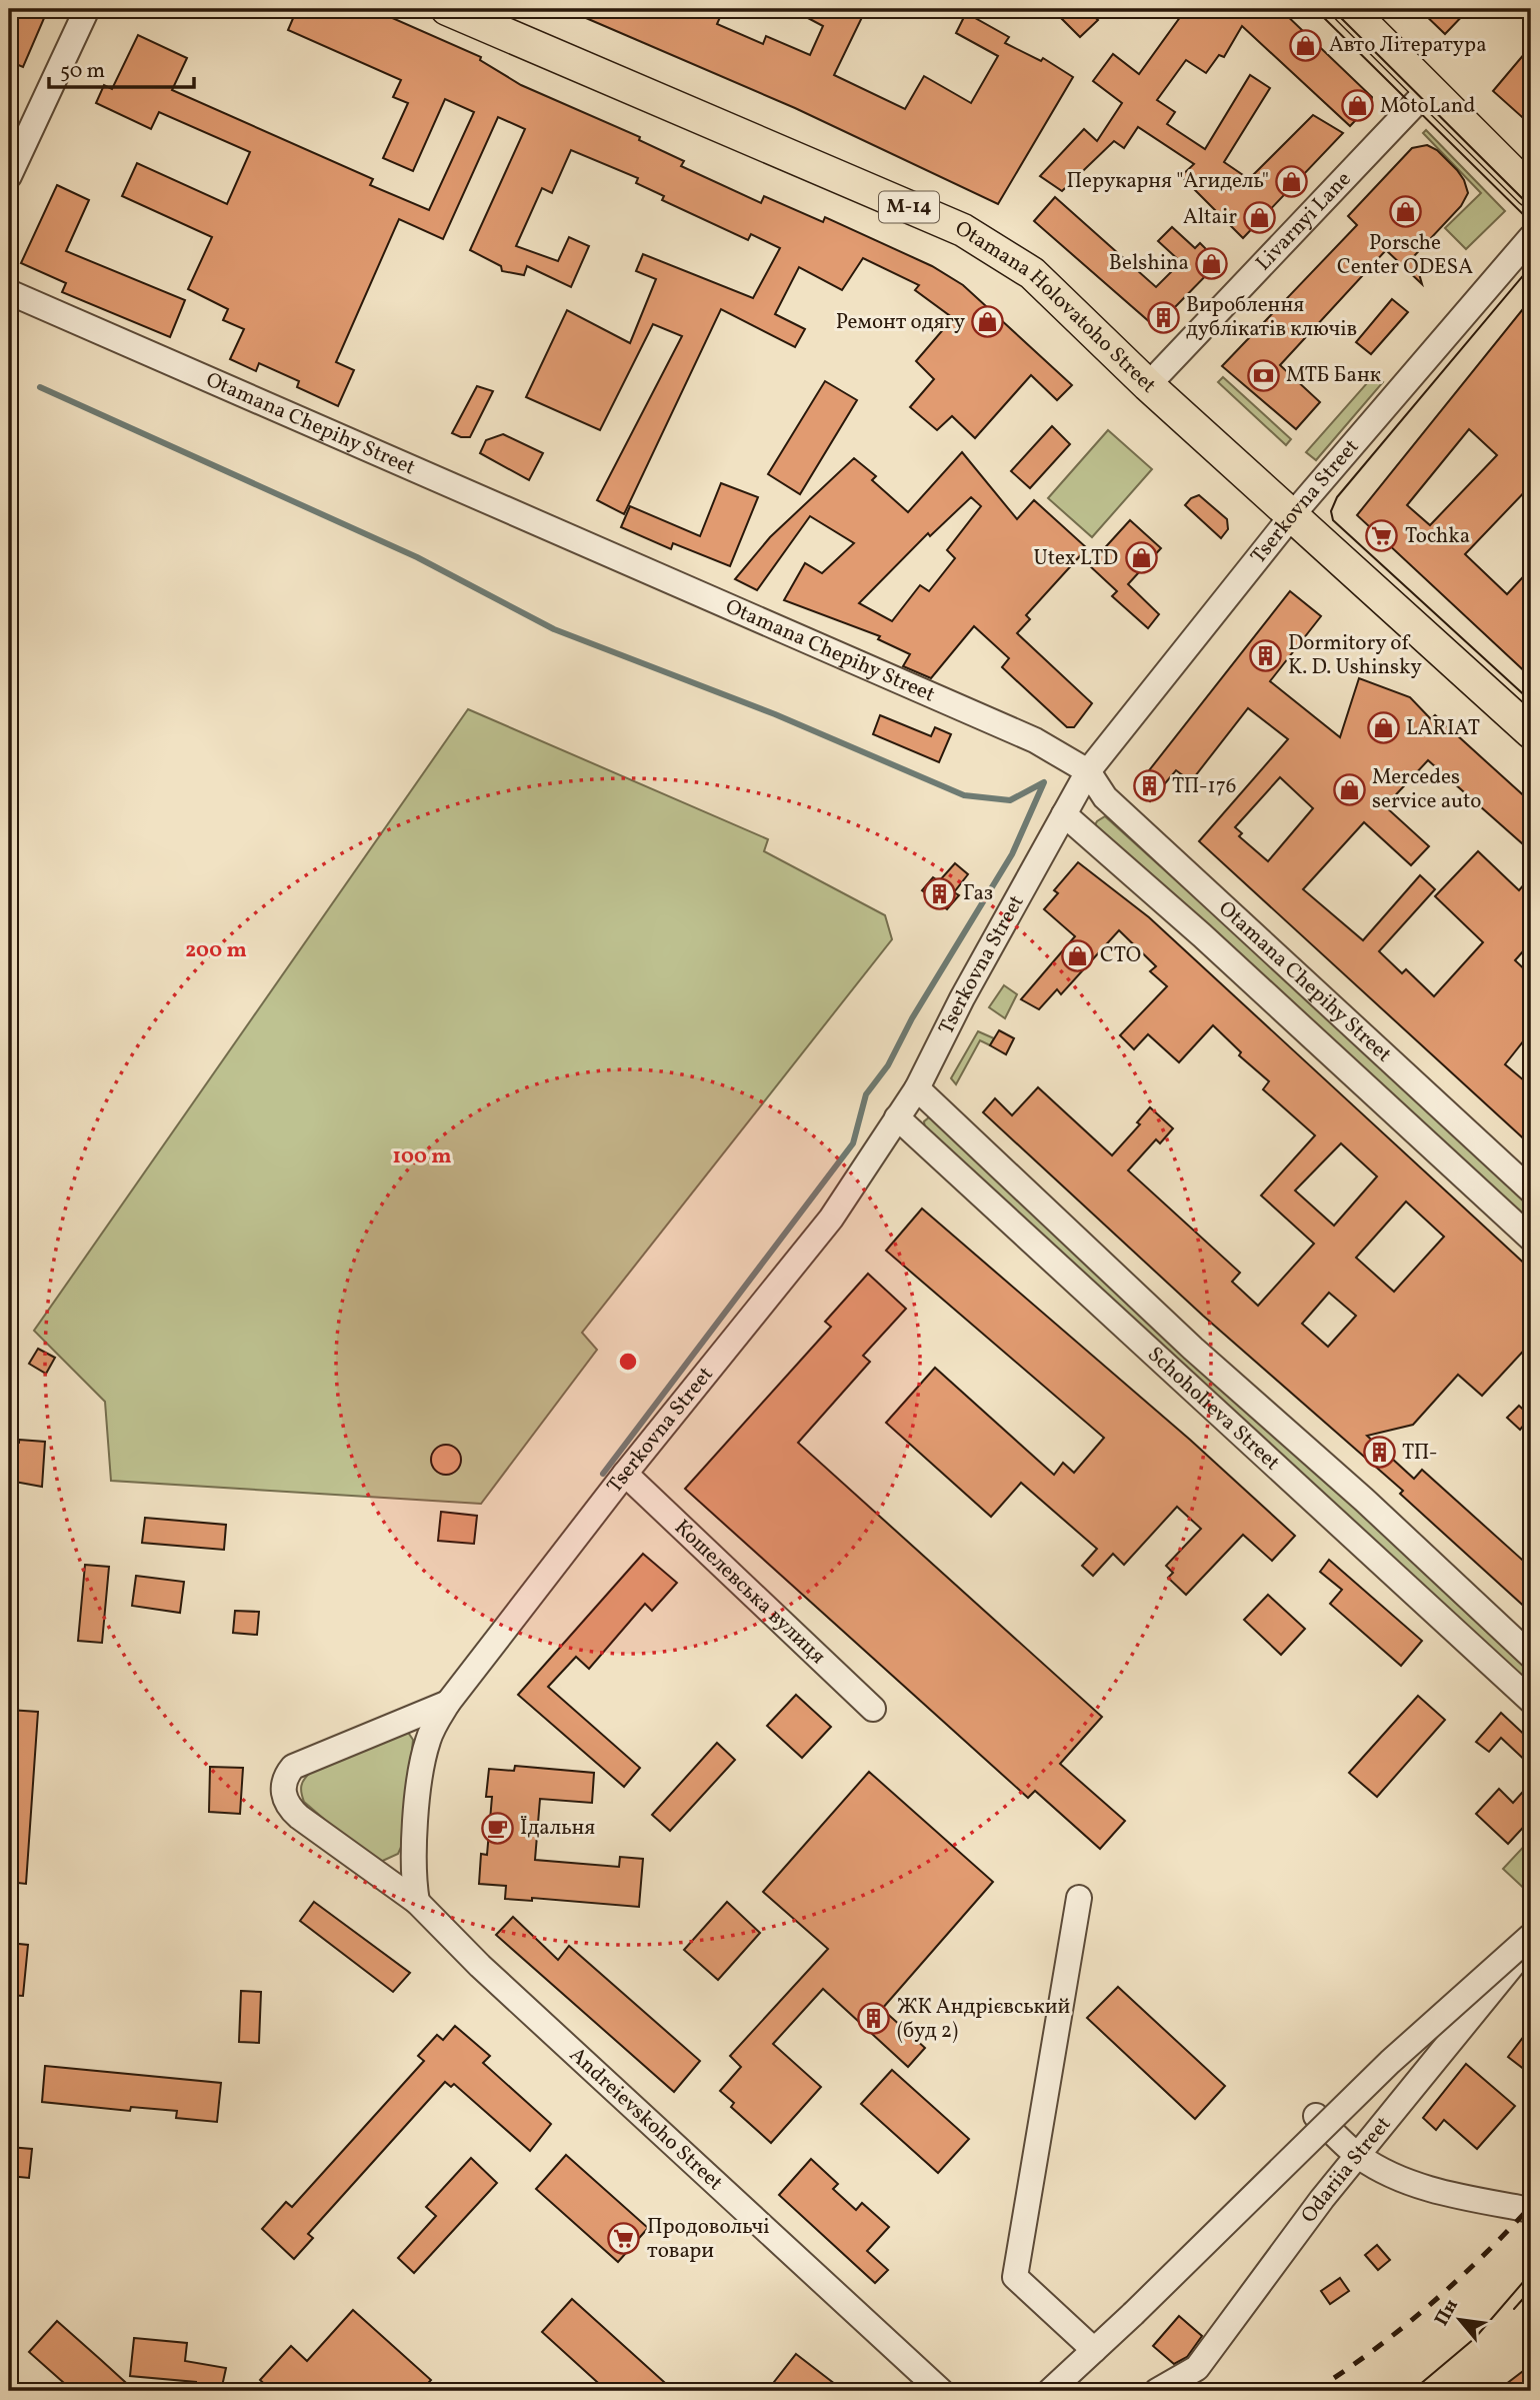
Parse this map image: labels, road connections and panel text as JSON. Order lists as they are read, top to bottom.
{
  "streets": {
    "main road": ["М-14", "Otamana Holovatoho Street"],
    "street": [
      "Livarnyi Lane",
      "Otamana Chepihy Street",
      "Tserkovna Street",
      "Schoholieva Street",
      "Кошелевська вулиця",
      "Andreievskoho Street",
      "Odariia Street"
    ]
  },
  "crossings": [
    ["Livarnyi Lane", "Otamana Holovatoho Street"],
    ["Otamana Holovatoho Street", "Tserkovna Street"],
    ["Otamana Chepihy Street", "Tserkovna Street"],
    ["Tserkovna Street", "Schoholieva Street"],
    ["Tserkovna Street", "Кошелевська вулиця"],
    ["Tserkovna Street", "Andreievskoho Street"]
  ],
  "places": {
    "shop": [
      "Авто Література",
      "MotoLand",
      "Перукарня \"Агидель\"",
      "Porsche Center ODESA",
      "Altair",
      "Belshina",
      "Ремонт одягу",
      "Utex LTD",
      "LARIAT",
      "Mercedes service auto",
      "СТО"
    ],
    "building": [
      "Вироблення дублікатів ключів",
      "Dormitory of K. D. Ushinsky",
      "ТП-176",
      "Газ",
      "ТП-",
      "ЖК Андрієвський (буд 2)"
    ],
    "bank": ["МТБ Банк"],
    "supermarket": ["Tochka", "Продовольчі товари"],
    "cafe": ["Їдальня"]
  },
  "scale_bar": "50 m",
  "north": "top left",
  "rings": ["200 m", "100 m"]
}
